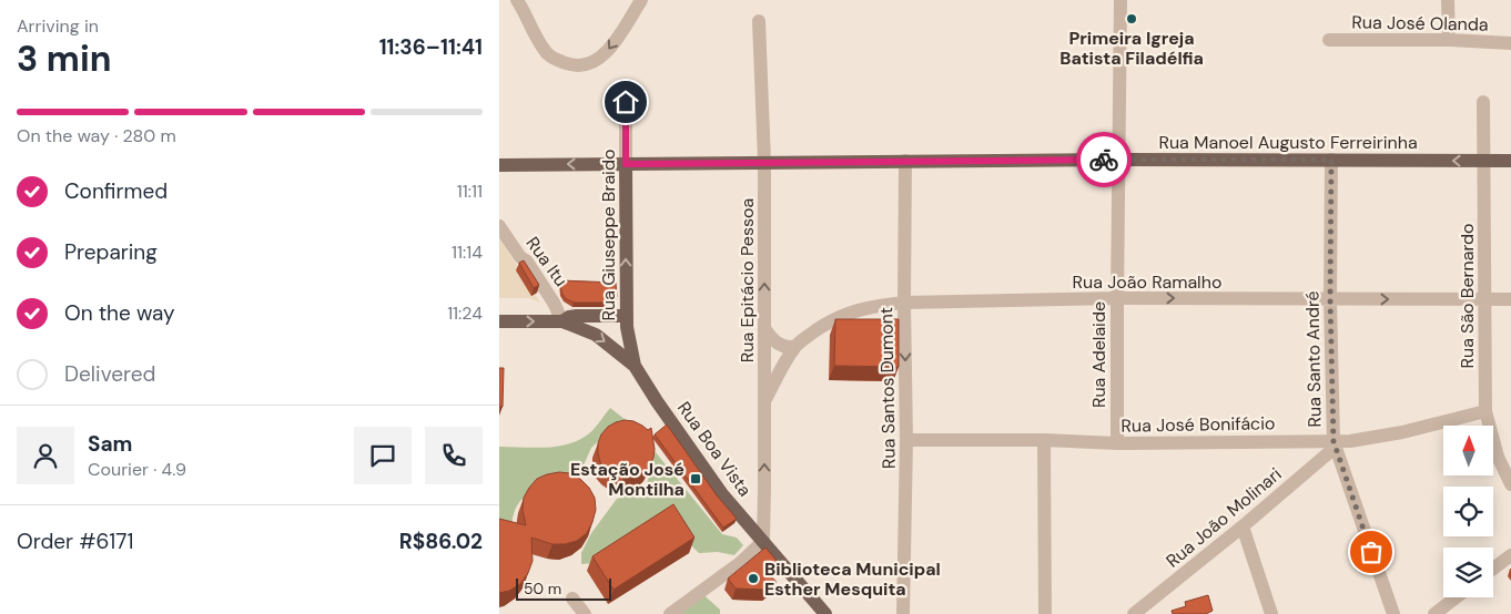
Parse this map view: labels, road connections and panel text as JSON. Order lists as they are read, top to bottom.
{
  "streets": {
    "main road": ["Rua Manoel Augusto Ferreirinha", "Rua Giuseppe Braido", "Rua Boa Vista"],
    "street": [
      "Rua José Olanda",
      "Rua Itu",
      "Rua Epitácio Pessoa",
      "Rua João Ramalho",
      "Rua São Bernardo",
      "Rua Adelaide",
      "Rua Santo André",
      "Rua Santos Dumont",
      "Rua José Bonifácio",
      "Rua João Molinari"
    ]
  },
  "crossings": [
    ["Rua Manoel Augusto Ferreirinha", "Rua Giuseppe Braido"],
    ["Rua Manoel Augusto Ferreirinha", "Rua Epitácio Pessoa"],
    ["Rua Manoel Augusto Ferreirinha", "Rua São Bernardo"],
    ["Rua Manoel Augusto Ferreirinha", "Rua Adelaide"],
    ["Rua Manoel Augusto Ferreirinha", "Rua Santo André"],
    ["Rua Manoel Augusto Ferreirinha", "Rua Santos Dumont"],
    ["Rua Giuseppe Braido", "Rua Boa Vista"],
    ["Rua Itu", "Rua Boa Vista"],
    ["Rua Epitácio Pessoa", "Rua João Ramalho"],
    ["Rua Epitácio Pessoa", "Rua Boa Vista"],
    ["Rua João Ramalho", "Rua São Bernardo"],
    ["Rua João Ramalho", "Rua Adelaide"],
    ["Rua João Ramalho", "Rua Santo André"],
    ["Rua João Ramalho", "Rua Santos Dumont"],
    ["Rua São Bernardo", "Rua José Bonifácio"],
    ["Rua Adelaide", "Rua José Bonifácio"],
    ["Rua Santo André", "Rua José Bonifácio"],
    ["Rua Santo André", "Rua João Molinari"],
    ["Rua Santos Dumont", "Rua José Bonifácio"],
    ["Rua José Bonifácio", "Rua João Molinari"]
  ],
  "one_way": ["Rua Giuseppe Braido", "Rua Epitácio Pessoa", "Rua João Ramalho"],
  "places": {
    "other": ["Primeira Igreja Batista Filadélfia", "Biblioteca Municipal Esther Mesquita"],
    "transit": ["Estação José Montilha"]
  },
  "scale_bar": "50 m",
  "north": "top",
  "page": {
    "heading": ["3 min", "Arriving in", "11:36–11:41"],
    "panel": [
      "Sam",
      "Courier · 4.9",
      "Order #6171",
      "R$86.02"
    ],
    "bar": "On the way · 280 m",
    "list": [
      ["Confirmed", "11:11"],
      ["Preparing", "11:14"],
      ["On the way", "11:24"],
      "Delivered"
    ],
    "scale": "50 m"
  }
}
